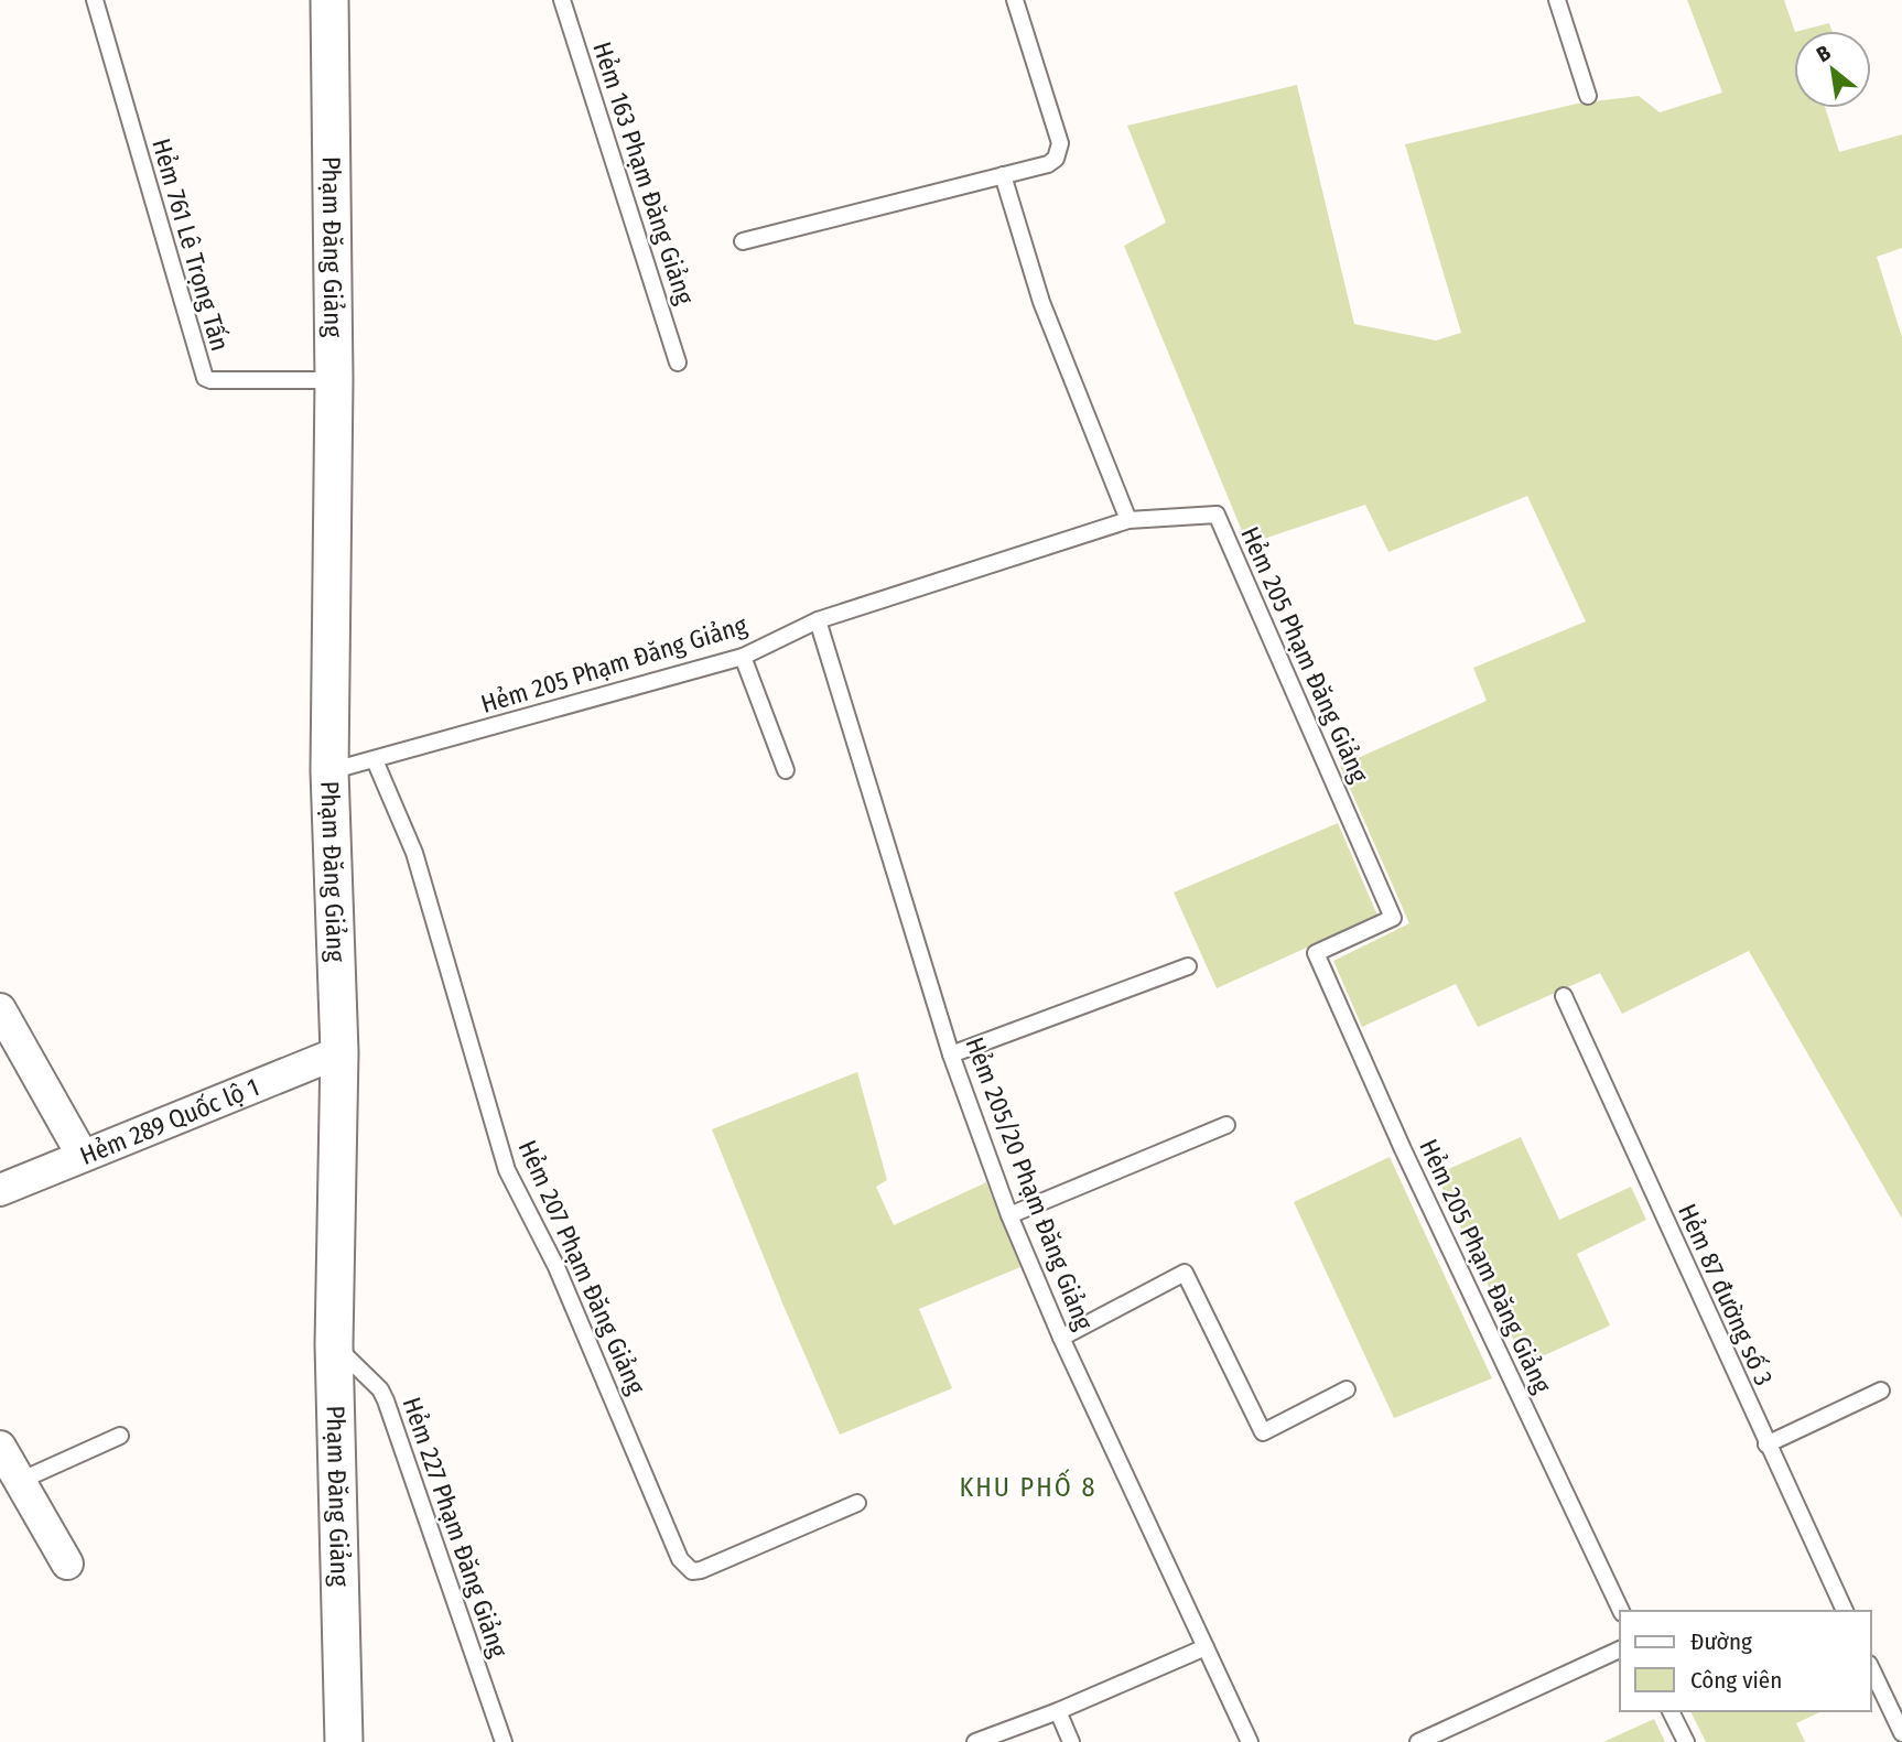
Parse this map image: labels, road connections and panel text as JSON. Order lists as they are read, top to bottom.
{
  "streets": {
    "street": ["Phạm Đăng Giảng", "Hẻm 289 Quốc lộ 1"],
    "lane": [
      "Hẻm 163 Phạm Đăng Giảng",
      "Hẻm 761 Lê Trọng Tấn",
      "Hẻm 205 Phạm Đăng Giảng",
      "Hẻm 205/20 Phạm Đăng Giảng",
      "Hẻm 207 Phạm Đăng Giảng",
      "Hẻm 87 đường số 3",
      "Hẻm 227 Phạm Đăng Giảng"
    ]
  },
  "crossings": [
    ["Hẻm 761 Lê Trọng Tấn", "Phạm Đăng Giảng"],
    ["Phạm Đăng Giảng", "Hẻm 205 Phạm Đăng Giảng"],
    ["Phạm Đăng Giảng", "Hẻm 289 Quốc lộ 1"],
    ["Phạm Đăng Giảng", "Hẻm 227 Phạm Đăng Giảng"],
    ["Hẻm 205 Phạm Đăng Giảng", "Hẻm 205/20 Phạm Đăng Giảng"],
    ["Hẻm 205 Phạm Đăng Giảng", "Hẻm 207 Phạm Đăng Giảng"]
  ],
  "districts": ["KHU PHỐ 8"],
  "legend": ["Đường", "Công viên"],
  "north": "top left"
}
